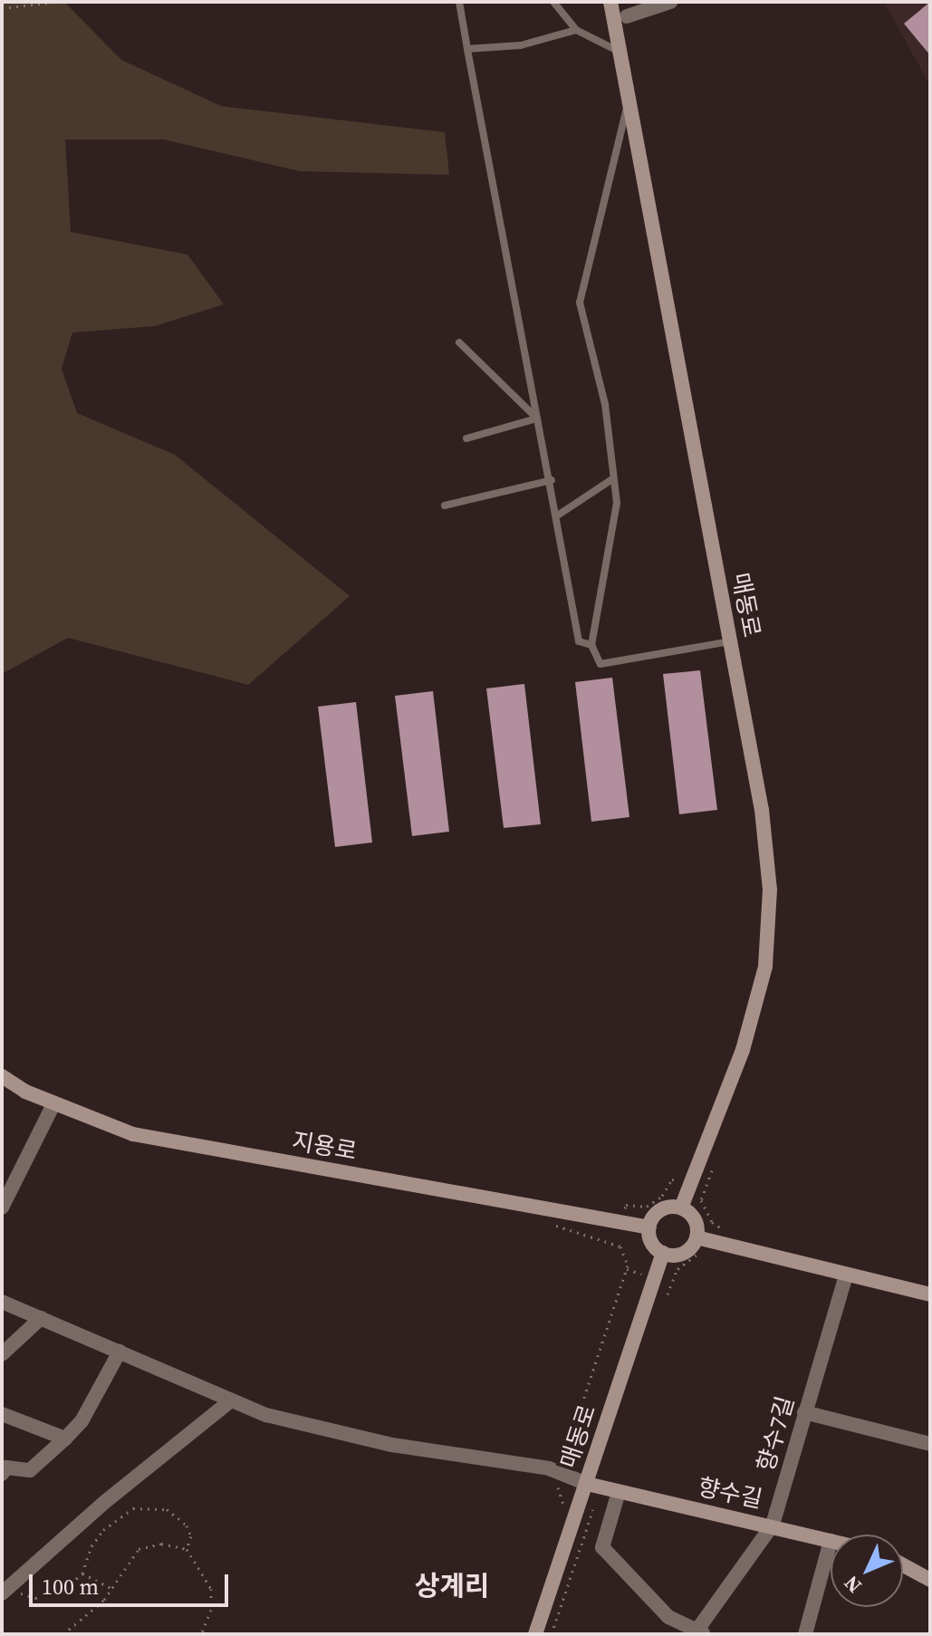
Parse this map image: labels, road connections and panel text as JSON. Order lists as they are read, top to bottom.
{
  "streets": {
    "street": [
      "매동로",
      "지용로",
      "향수7길",
      "향수길"
    ]
  },
  "crossings": [
    ["매동로", "지용로"],
    ["매동로", "향수길"],
    ["향수7길", "향수길"]
  ],
  "districts": ["상계리"],
  "scale_bar": "100 m",
  "north": "bottom left"
}
